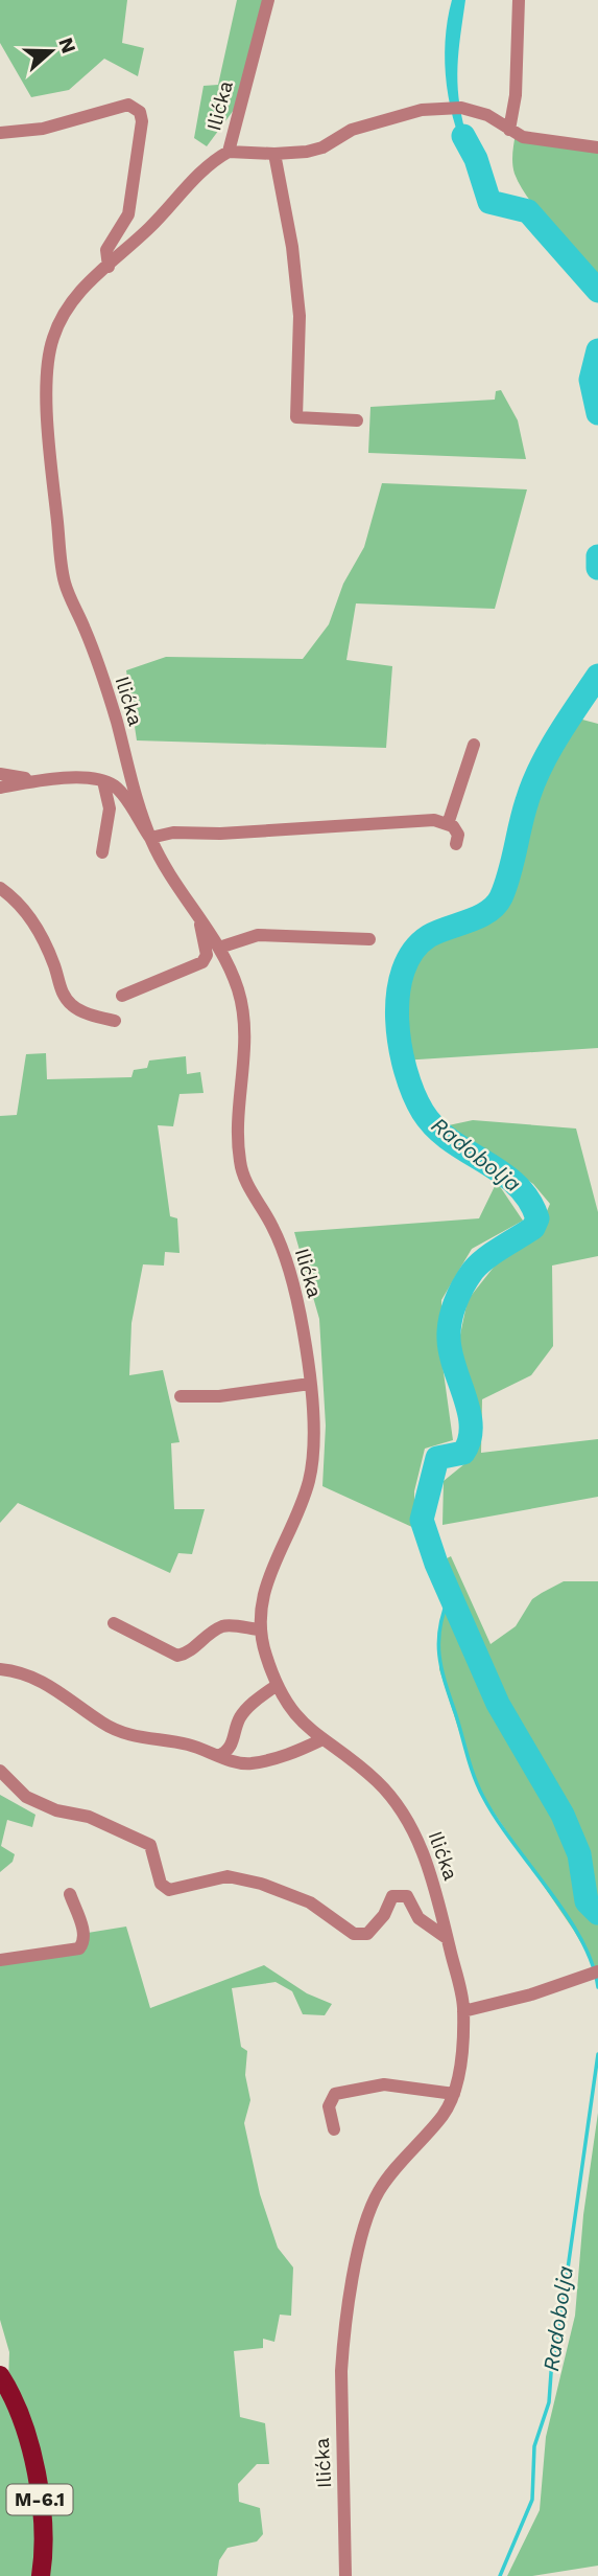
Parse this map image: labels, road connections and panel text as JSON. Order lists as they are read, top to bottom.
{
  "streets": {
    "main road": ["M-6.1"],
    "street": ["Ilićka"]
  },
  "water": ["Radobolja"],
  "north": "right"
}
